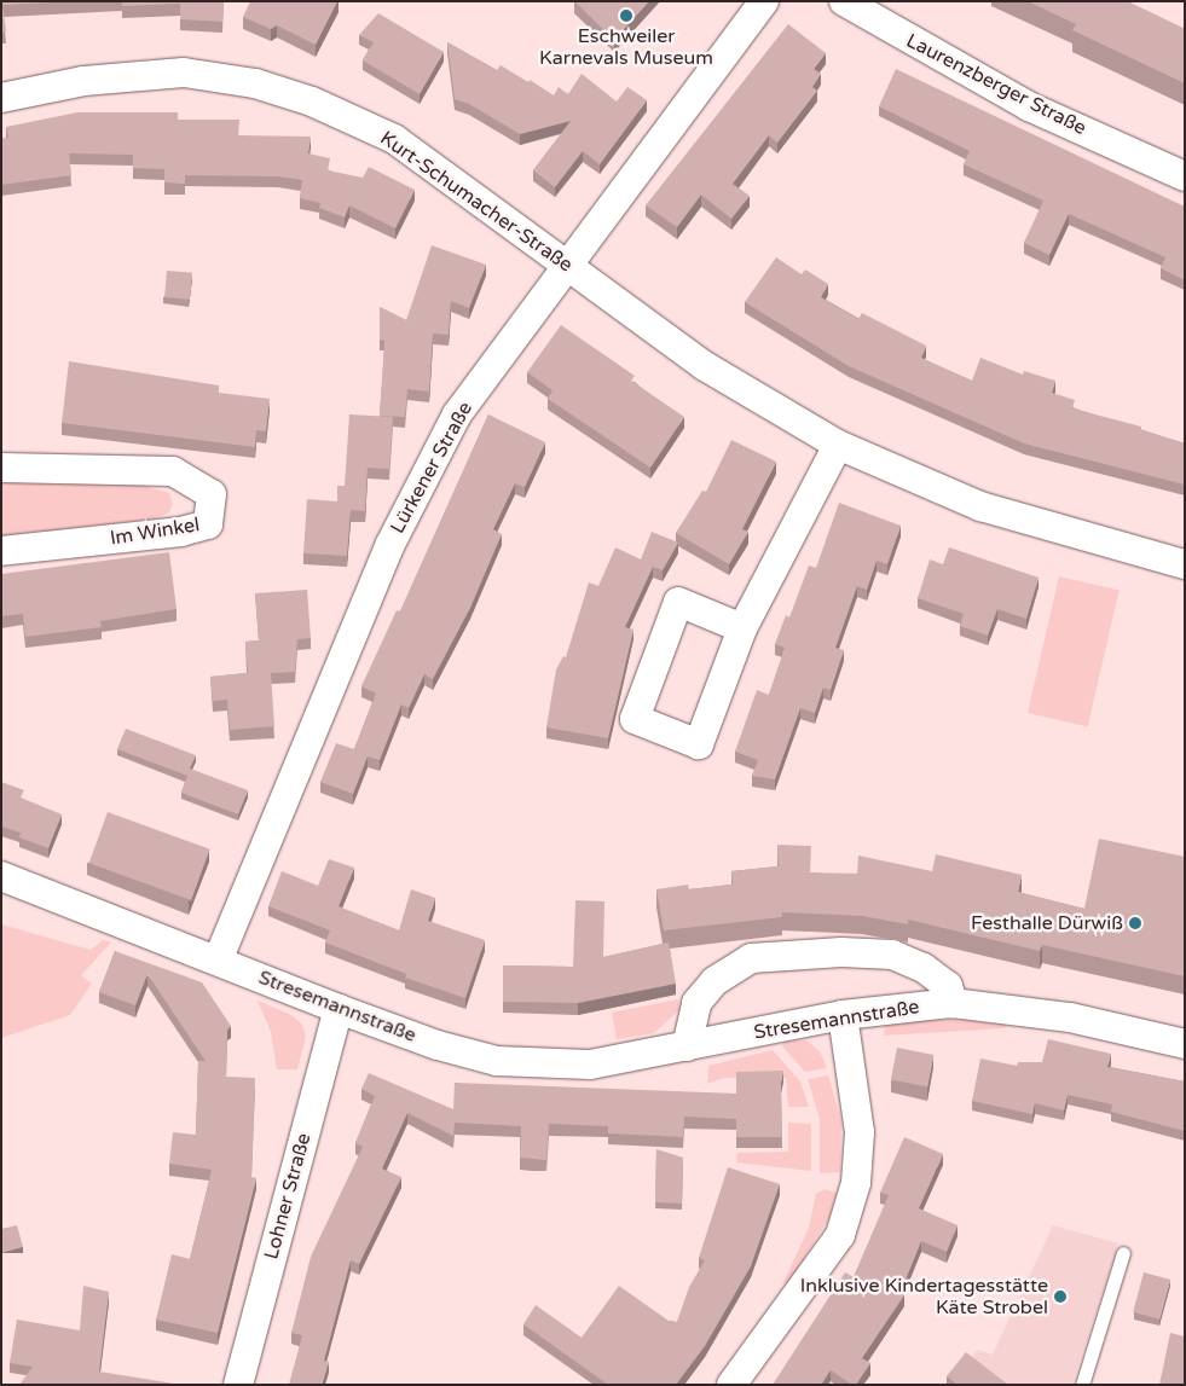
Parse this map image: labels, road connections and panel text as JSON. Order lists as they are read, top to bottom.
{
  "streets": {
    "street": [
      "Laurenzberger Straße",
      "Kurt-Schumacher-Straße",
      "Lürkener Straße",
      "Im Winkel",
      "Stresemannstraße",
      "Lohner Straße"
    ]
  },
  "crossings": [
    ["Kurt-Schumacher-Straße", "Lürkener Straße"],
    ["Lürkener Straße", "Stresemannstraße"],
    ["Stresemannstraße", "Lohner Straße"]
  ],
  "places": ["Eschweiler Karnevals Museum", "Festhalle Dürwiß", "Inklusive Kindertagesstätte Käte Strobel"]
}
